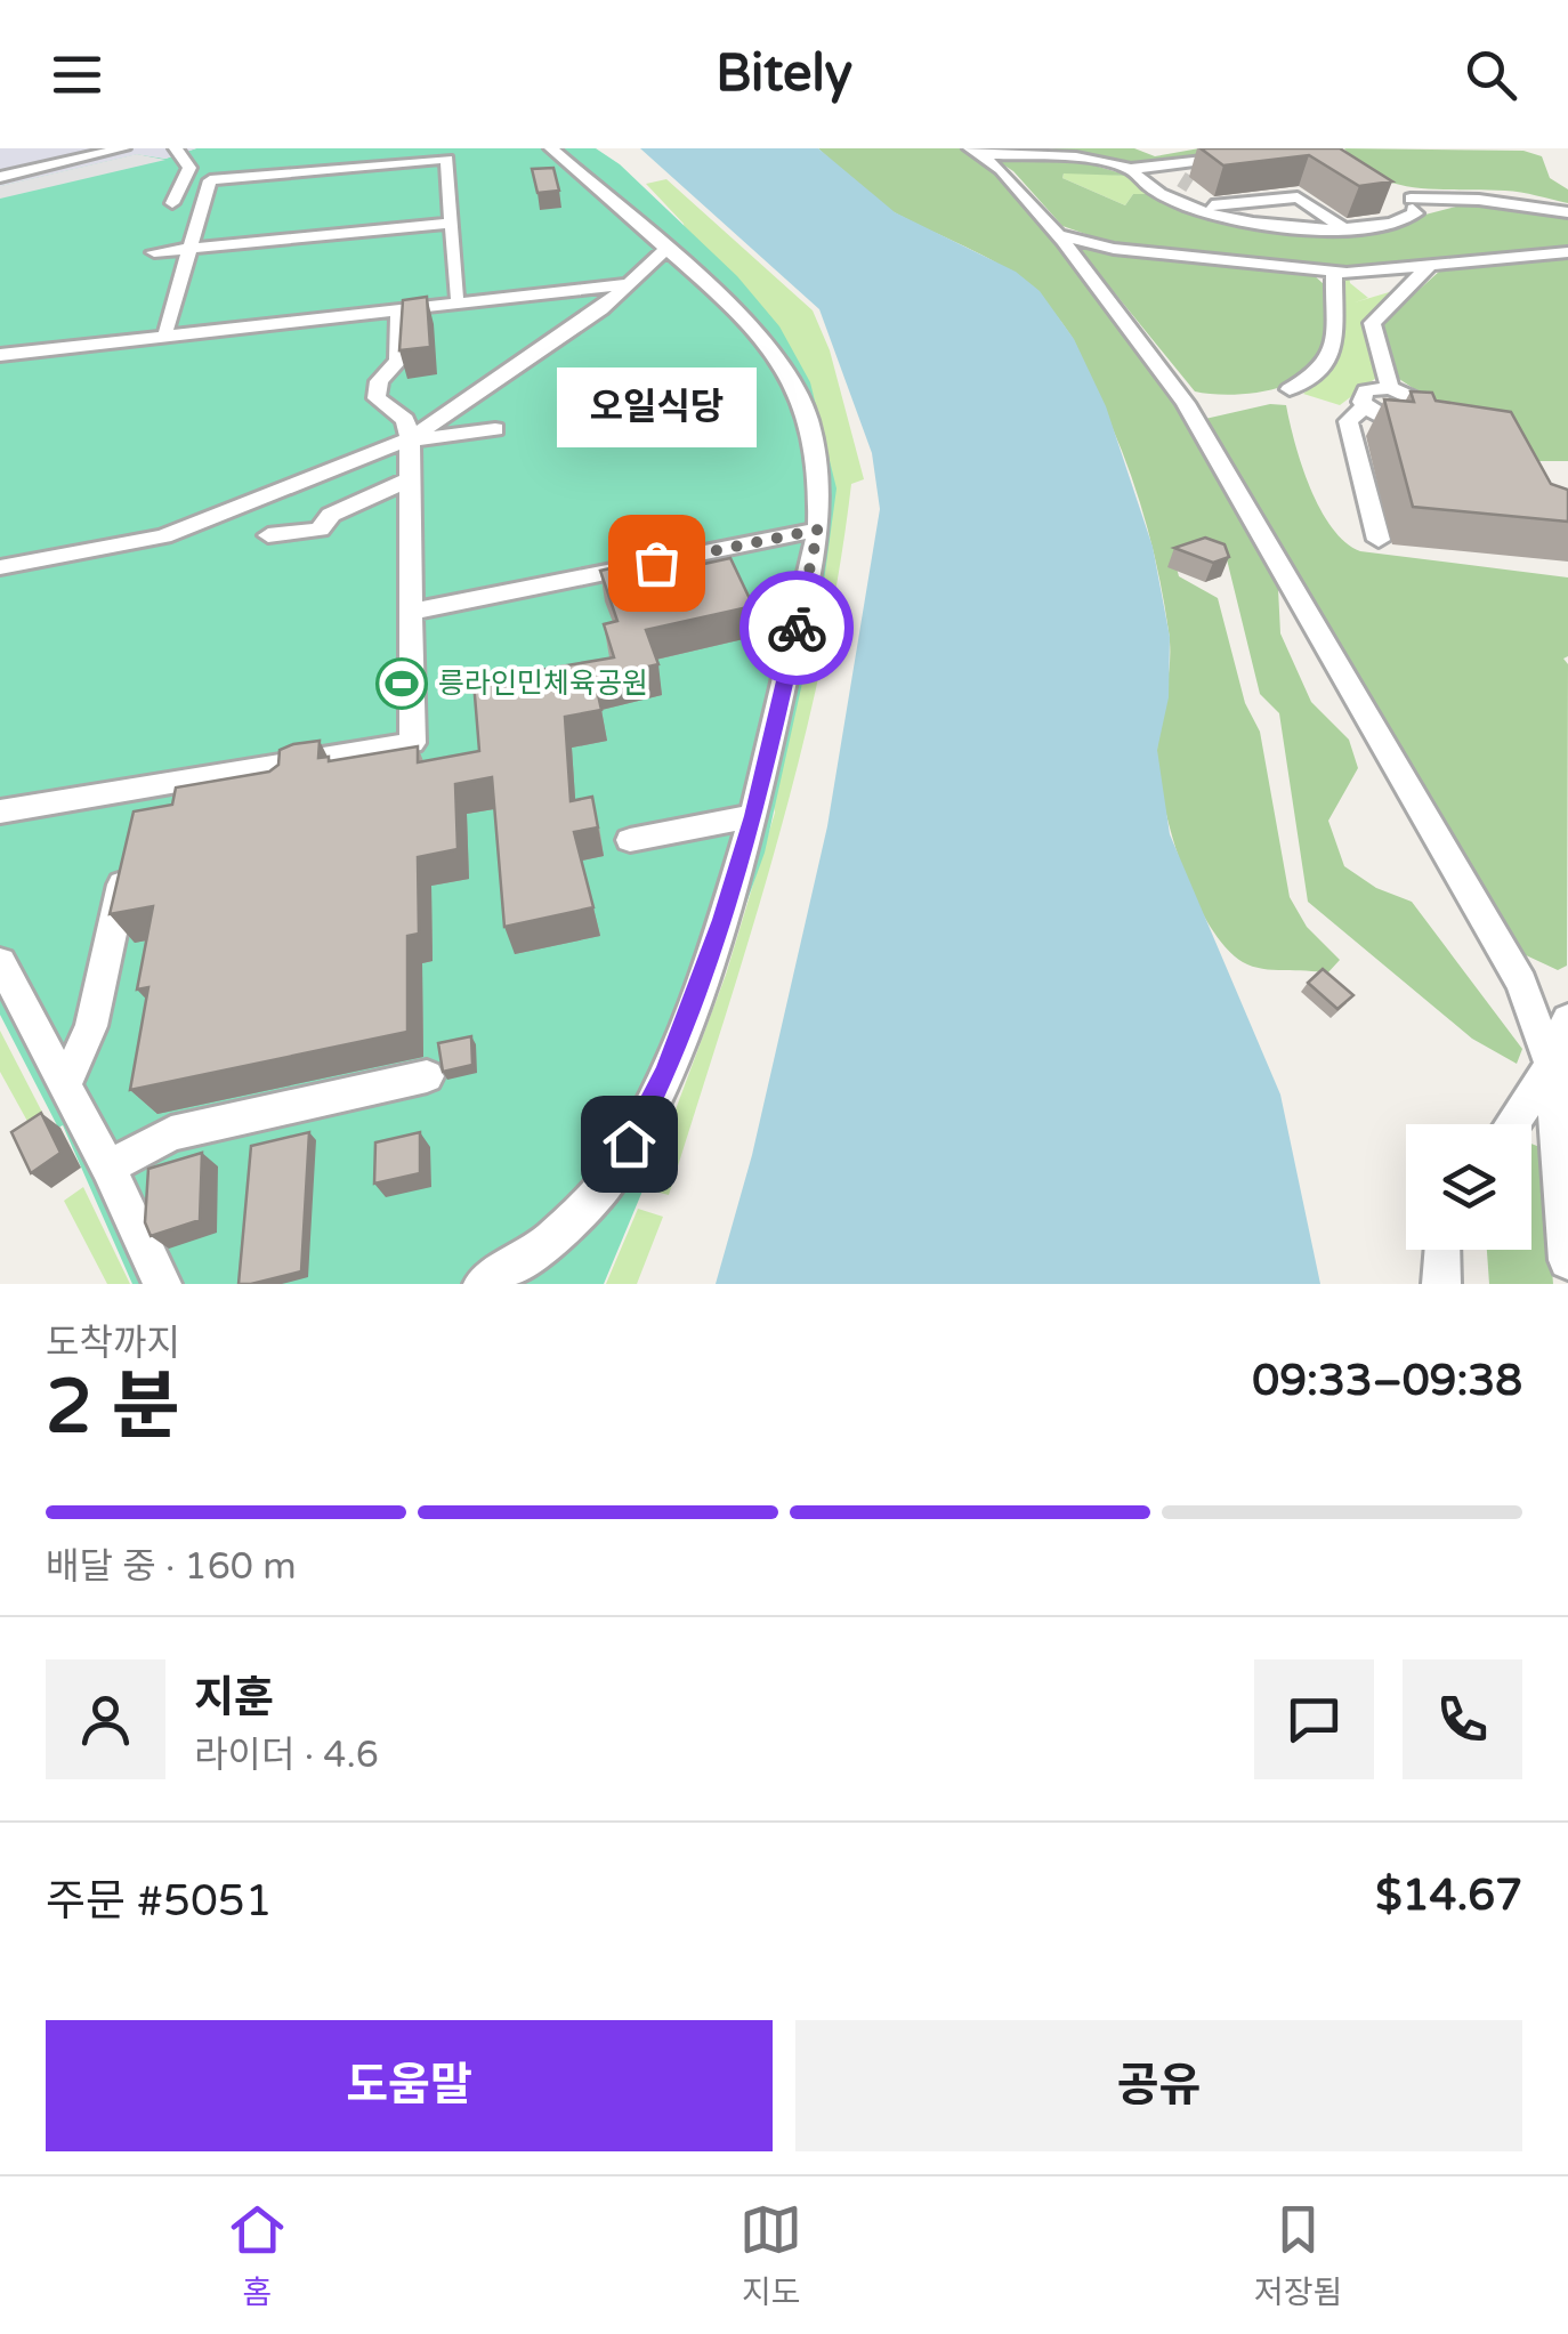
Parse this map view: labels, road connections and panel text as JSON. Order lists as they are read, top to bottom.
{
  "places": {
    "other": ["오일식당"],
    "sports": ["릉라인민체육공원"]
  },
  "page": {
    "header": "Bitely",
    "bubble": "오일식당",
    "heading": ["2 분", "도착까지", "09:33–09:38"],
    "panel": [
      "지훈",
      "라이더 · 4.6",
      "주문 #5051",
      "$14.67"
    ],
    "bar": "배달 중 · 160 m",
    "buttons": ["도움말", "공유"],
    "tabs": ["홈", "지도", "저장됨"]
  }
}
